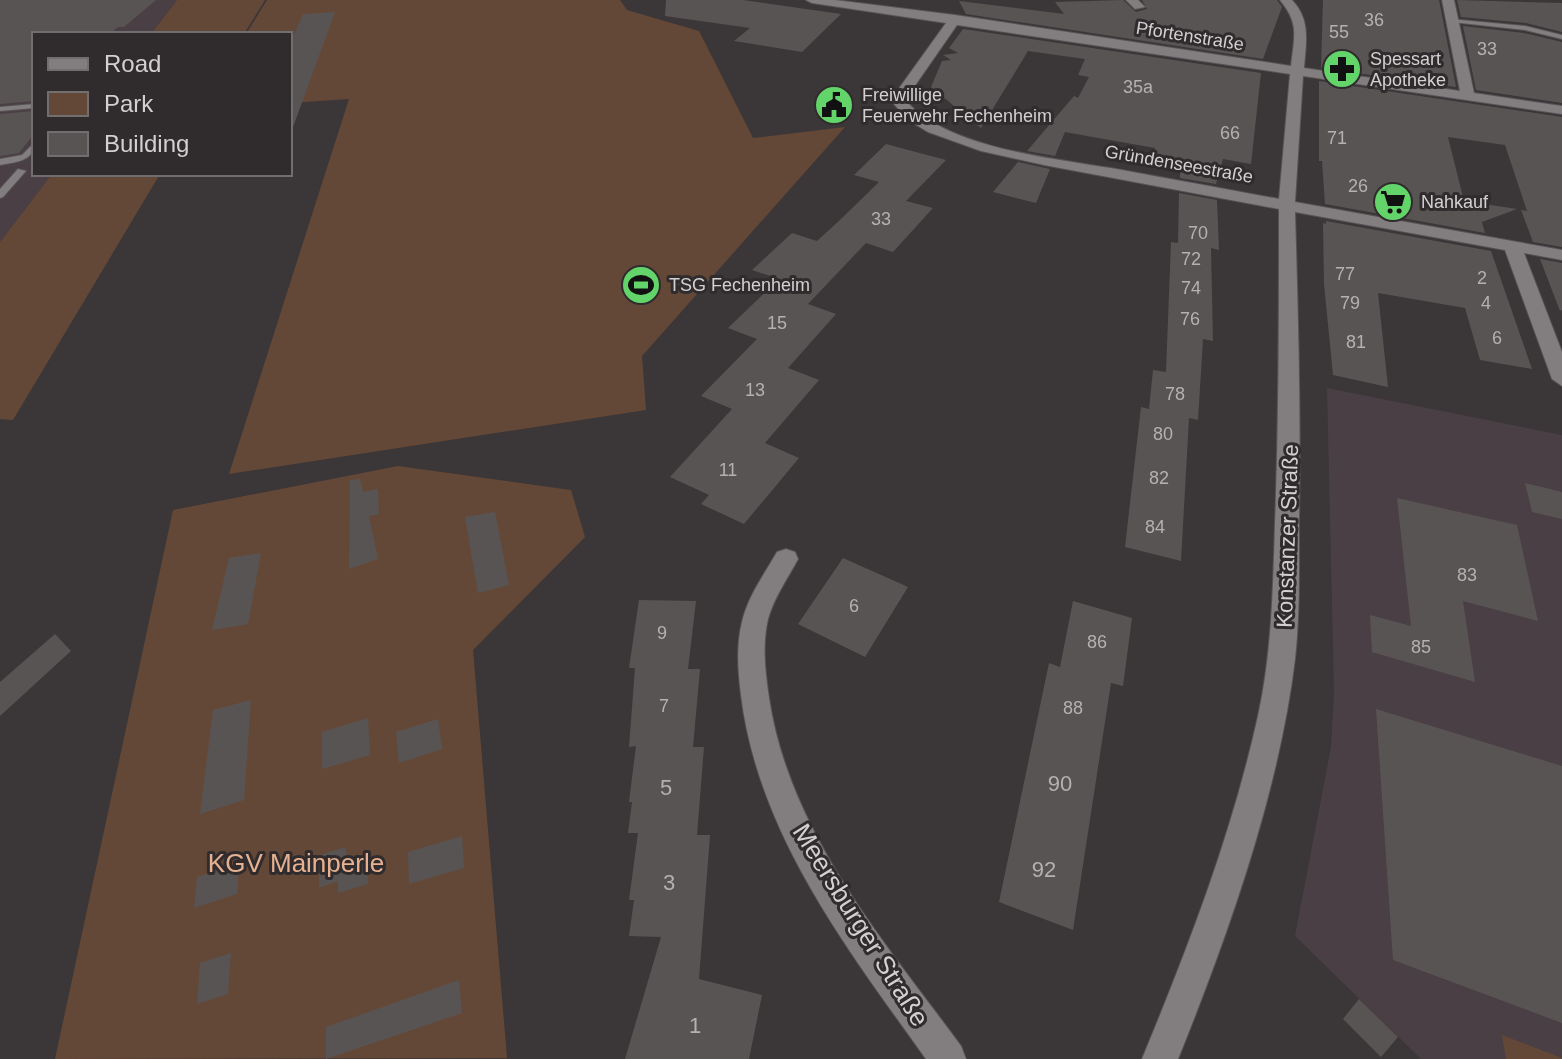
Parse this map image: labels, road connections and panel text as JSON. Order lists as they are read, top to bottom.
{
  "streets": {
    "street": [
      "Pfortenstraße",
      "Gründenseestraße",
      "Konstanzer Straße",
      "Meersburger Straße"
    ]
  },
  "crossings": [
    ["Pfortenstraße", "Gründenseestraße"],
    ["Pfortenstraße", "Konstanzer Straße"],
    ["Gründenseestraße", "Konstanzer Straße"]
  ],
  "parks": ["KGV Mainperle"],
  "places": {
    "pharmacy": ["Spessart Apotheke"],
    "public building": ["Freiwillige Feuerwehr Fechenheim"],
    "supermarket": ["Nahkauf"],
    "sports": ["TSG Fechenheim"]
  },
  "house_numbers": [
    "36",
    "55",
    "33",
    "35a",
    "66",
    "71",
    "26",
    "33",
    "70",
    "72",
    "77",
    "2",
    "74",
    "79",
    "4",
    "76",
    "15",
    "6",
    "81",
    "13",
    "78",
    "80",
    "11",
    "82",
    "84",
    "83",
    "6",
    "9",
    "86",
    "85",
    "7",
    "88",
    "90",
    "5",
    "92",
    "3",
    "1"
  ],
  "legend": ["Road", "Park", "Building"]
}
